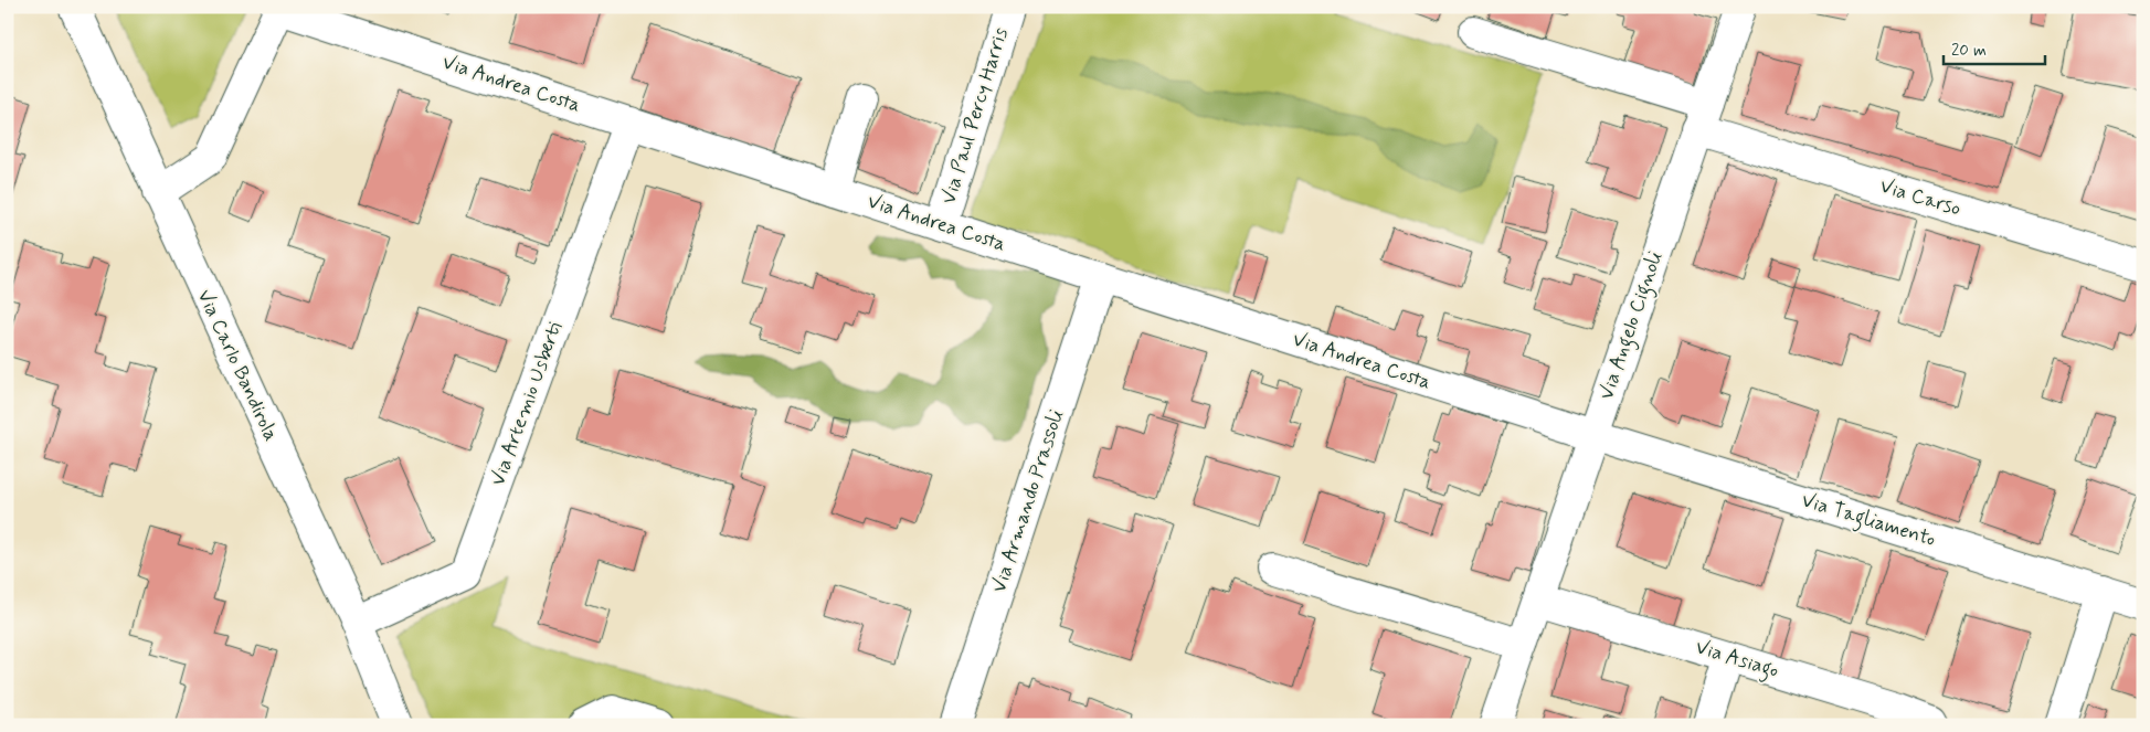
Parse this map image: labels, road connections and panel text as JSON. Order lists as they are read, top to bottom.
{
  "streets": {
    "street": [
      "Via Andrea Costa",
      "Via Paul Percy Harris",
      "Via Carso",
      "Via Angelo Cignoli",
      "Via Carlo Bandirola",
      "Via Artemio Usberti",
      "Via Armando Prassoli",
      "Via Tagliamento",
      "Via Asiago"
    ]
  },
  "crossings": [
    ["Via Andrea Costa", "Via Paul Percy Harris"],
    ["Via Andrea Costa", "Via Angelo Cignoli"],
    ["Via Andrea Costa", "Via Artemio Usberti"],
    ["Via Andrea Costa", "Via Armando Prassoli"],
    ["Via Andrea Costa", "Via Tagliamento"],
    ["Via Carso", "Via Angelo Cignoli"],
    ["Via Angelo Cignoli", "Via Tagliamento"],
    ["Via Angelo Cignoli", "Via Asiago"],
    ["Via Carlo Bandirola", "Via Artemio Usberti"]
  ],
  "scale_bar": "20 m"
}
